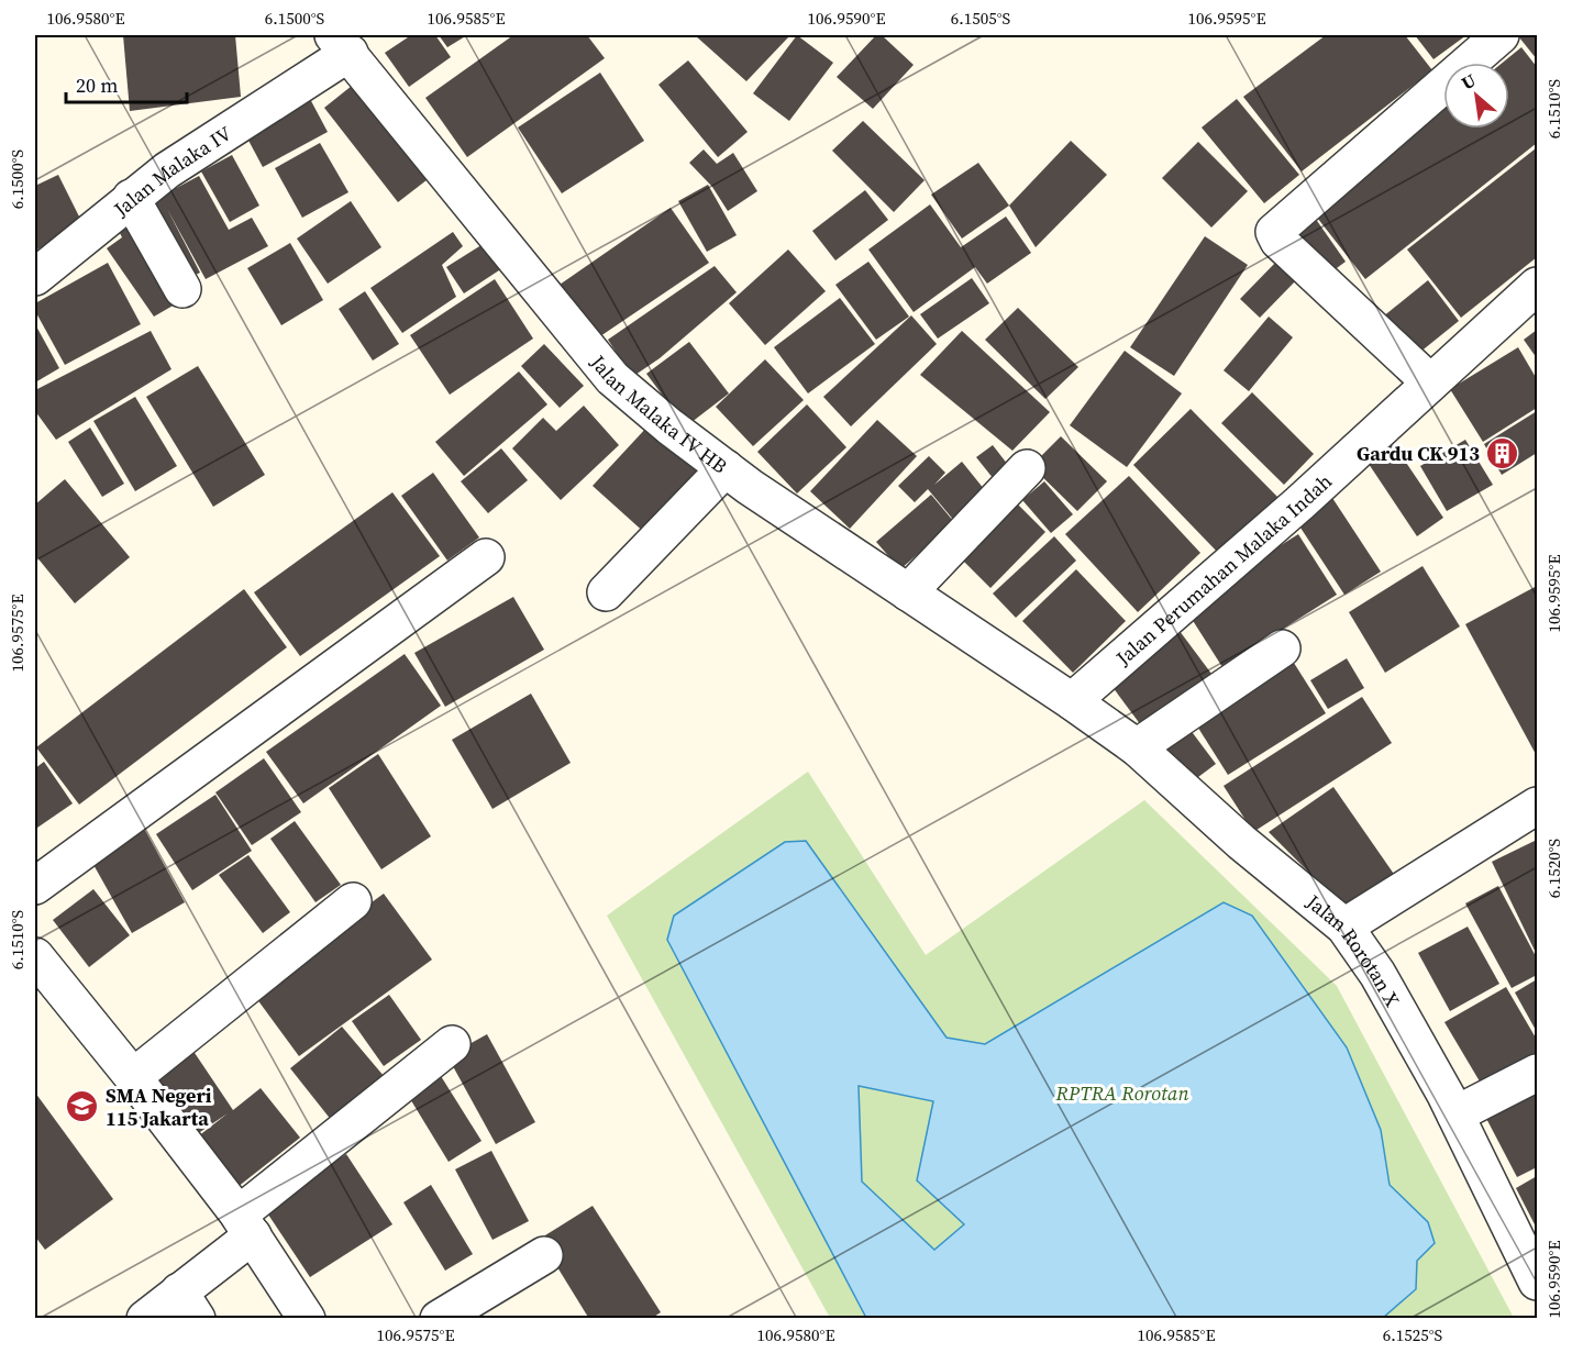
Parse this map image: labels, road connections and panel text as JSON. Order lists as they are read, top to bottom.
{
  "streets": {
    "street": [
      "Jalan Malaka IV",
      "Jalan Malaka IV HB",
      "Jalan Perumahan Malaka Indah",
      "Jalan Rorotan X"
    ]
  },
  "crossings": [
    ["Jalan Malaka IV", "Jalan Malaka IV HB"],
    ["Jalan Malaka IV HB", "Jalan Perumahan Malaka Indah"],
    ["Jalan Malaka IV HB", "Jalan Rorotan X"],
    ["Jalan Perumahan Malaka Indah", "Jalan Rorotan X"]
  ],
  "parks": ["RPTRA Rorotan"],
  "places": {
    "building": ["Gardu CK 913"],
    "school or university": ["SMA Negeri 115 Jakarta"]
  },
  "scale_bar": "20 m",
  "north": "top left",
  "coordinates": [
    "106.9580°E",
    "6.1500°S",
    "106.9585°E",
    "106.9590°E",
    "6.1505°S",
    "106.9595°E",
    "6.1510°S",
    "106.9575°E",
    "6.1520°S",
    "6.1525°S"
  ]
}
